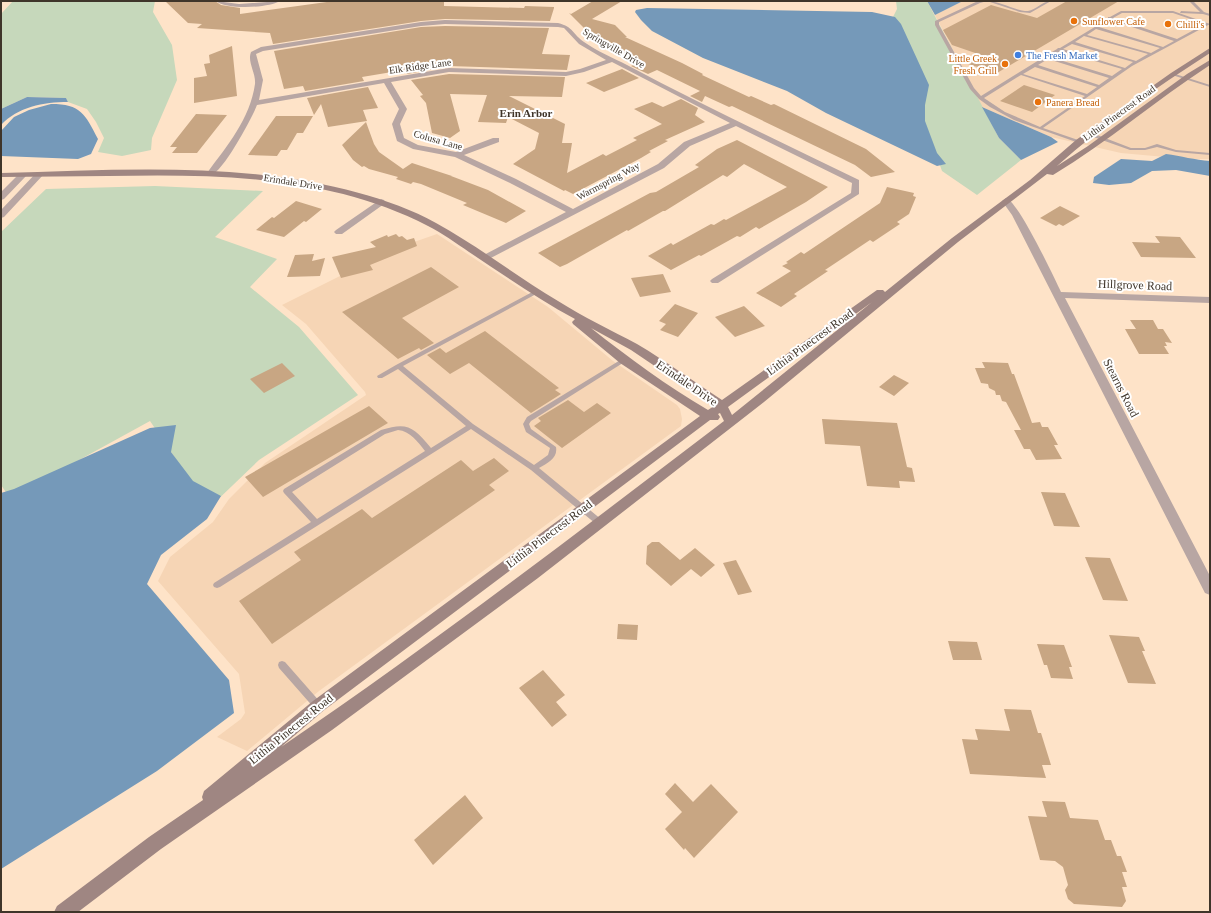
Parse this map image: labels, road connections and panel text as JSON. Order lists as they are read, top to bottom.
{
  "streets": {
    "main road": ["Lithia Pinecrest Road", "Erindale Drive"],
    "street": [
      "Springville Drive",
      "Elk Ridge Lane",
      "Colusa Lane",
      "Warmspring Way",
      "Hillgrove Road",
      "Stearns Road"
    ]
  },
  "crossings": [
    ["Springville Drive", "Elk Ridge Lane"],
    ["Springville Drive", "Warmspring Way"],
    ["Springville Drive", "Erindale Drive"],
    ["Elk Ridge Lane", "Colusa Lane"],
    ["Lithia Pinecrest Road", "Erindale Drive"],
    ["Lithia Pinecrest Road", "Stearns Road"],
    ["Colusa Lane", "Warmspring Way"],
    ["Warmspring Way", "Erindale Drive"],
    ["Hillgrove Road", "Stearns Road"]
  ],
  "districts": ["Erin Arbor"],
  "places": [
    "Sunflower Cafe",
    "Chilli's",
    "The Fresh Market",
    "Little Greek Fresh Grill",
    "Panera Bread"
  ]
}
